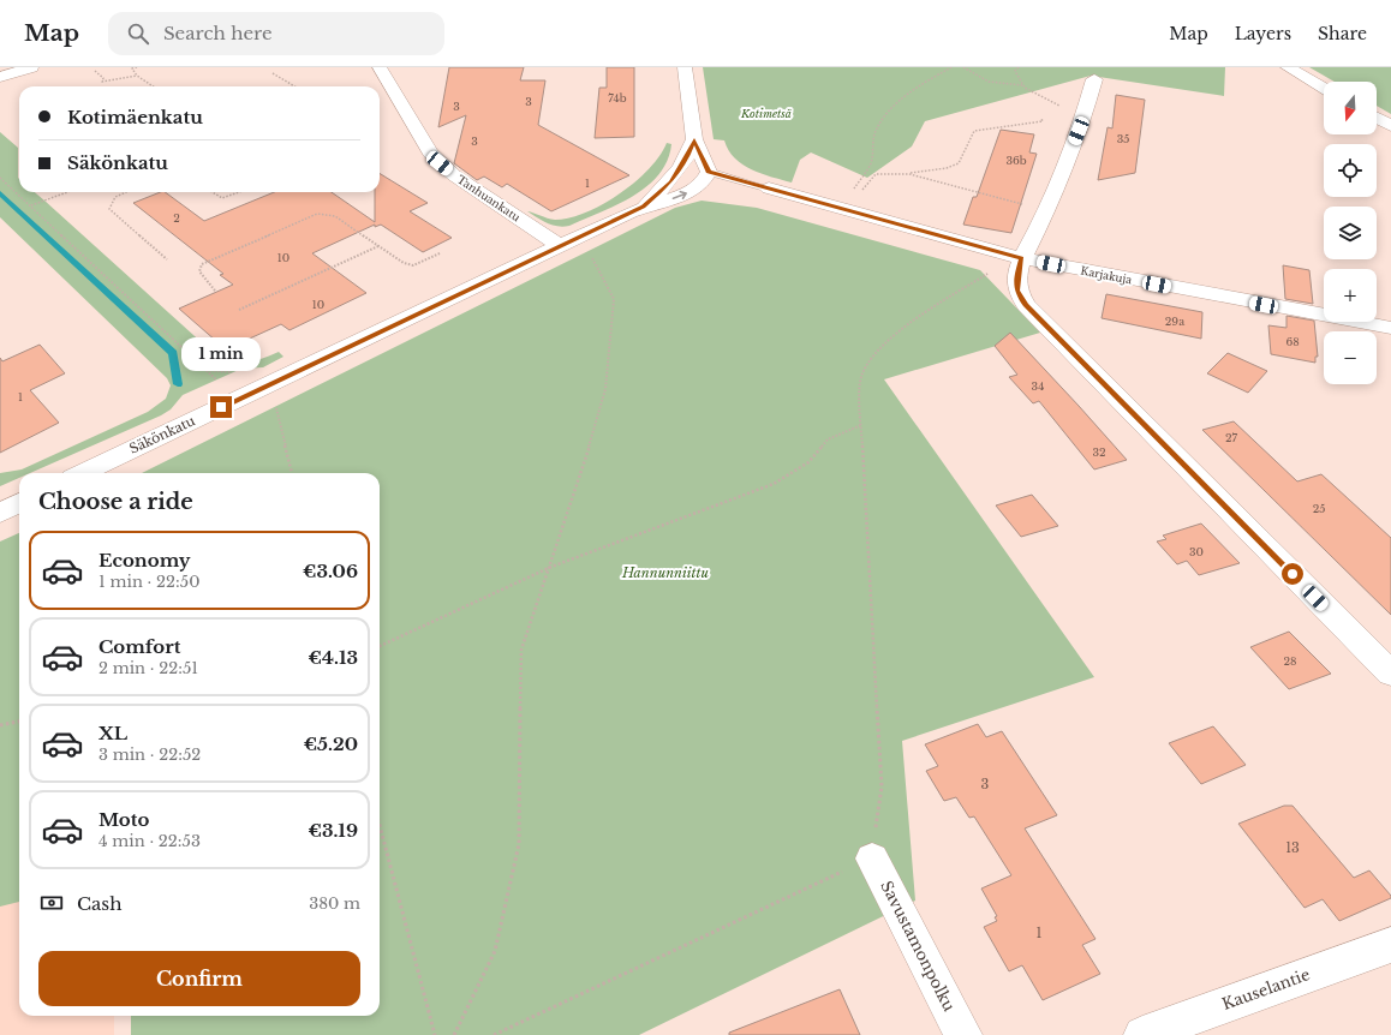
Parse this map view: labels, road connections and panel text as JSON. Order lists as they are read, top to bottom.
{
  "streets": {
    "street": [
      "Tanhuankatu",
      "Karjakuja",
      "Säkönkatu",
      "Savustamonpolku",
      "Kauselantie"
    ]
  },
  "crossings": [
    ["Tanhuankatu", "Säkönkatu"],
    ["Karjakuja", "Säkönkatu"]
  ],
  "parks": ["Kotimetsä", "Hannunniittu"],
  "house_numbers": [
    "74b",
    "3",
    "3",
    "35",
    "3",
    "36b",
    "1",
    "2",
    "10",
    "10",
    "29a",
    "68",
    "34",
    "1",
    "27",
    "32",
    "25",
    "30",
    "28",
    "3",
    "13",
    "1"
  ],
  "north": "bottom",
  "page": {
    "header": "Map",
    "search": "Search here",
    "nav": ["Map", "Layers", "Share"],
    "map_buttons": ["+", "−"],
    "banner": ["Kotimäenkatu", "Säkönkatu"],
    "bubble": "1 min",
    "heading": "Choose a ride",
    "list": [
      {
        "name": "Economy",
        "note": "1 min · 22:50",
        "value": "€3.06"
      },
      {
        "name": "Comfort",
        "note": "2 min · 22:51",
        "value": "€4.13"
      },
      {
        "name": "XL",
        "note": "3 min · 22:52",
        "value": "€5.20"
      },
      {
        "name": "Moto",
        "note": "4 min · 22:53",
        "value": "€3.19"
      }
    ],
    "pay": ["Cash", "380 m"],
    "buttons": "Confirm"
  }
}
